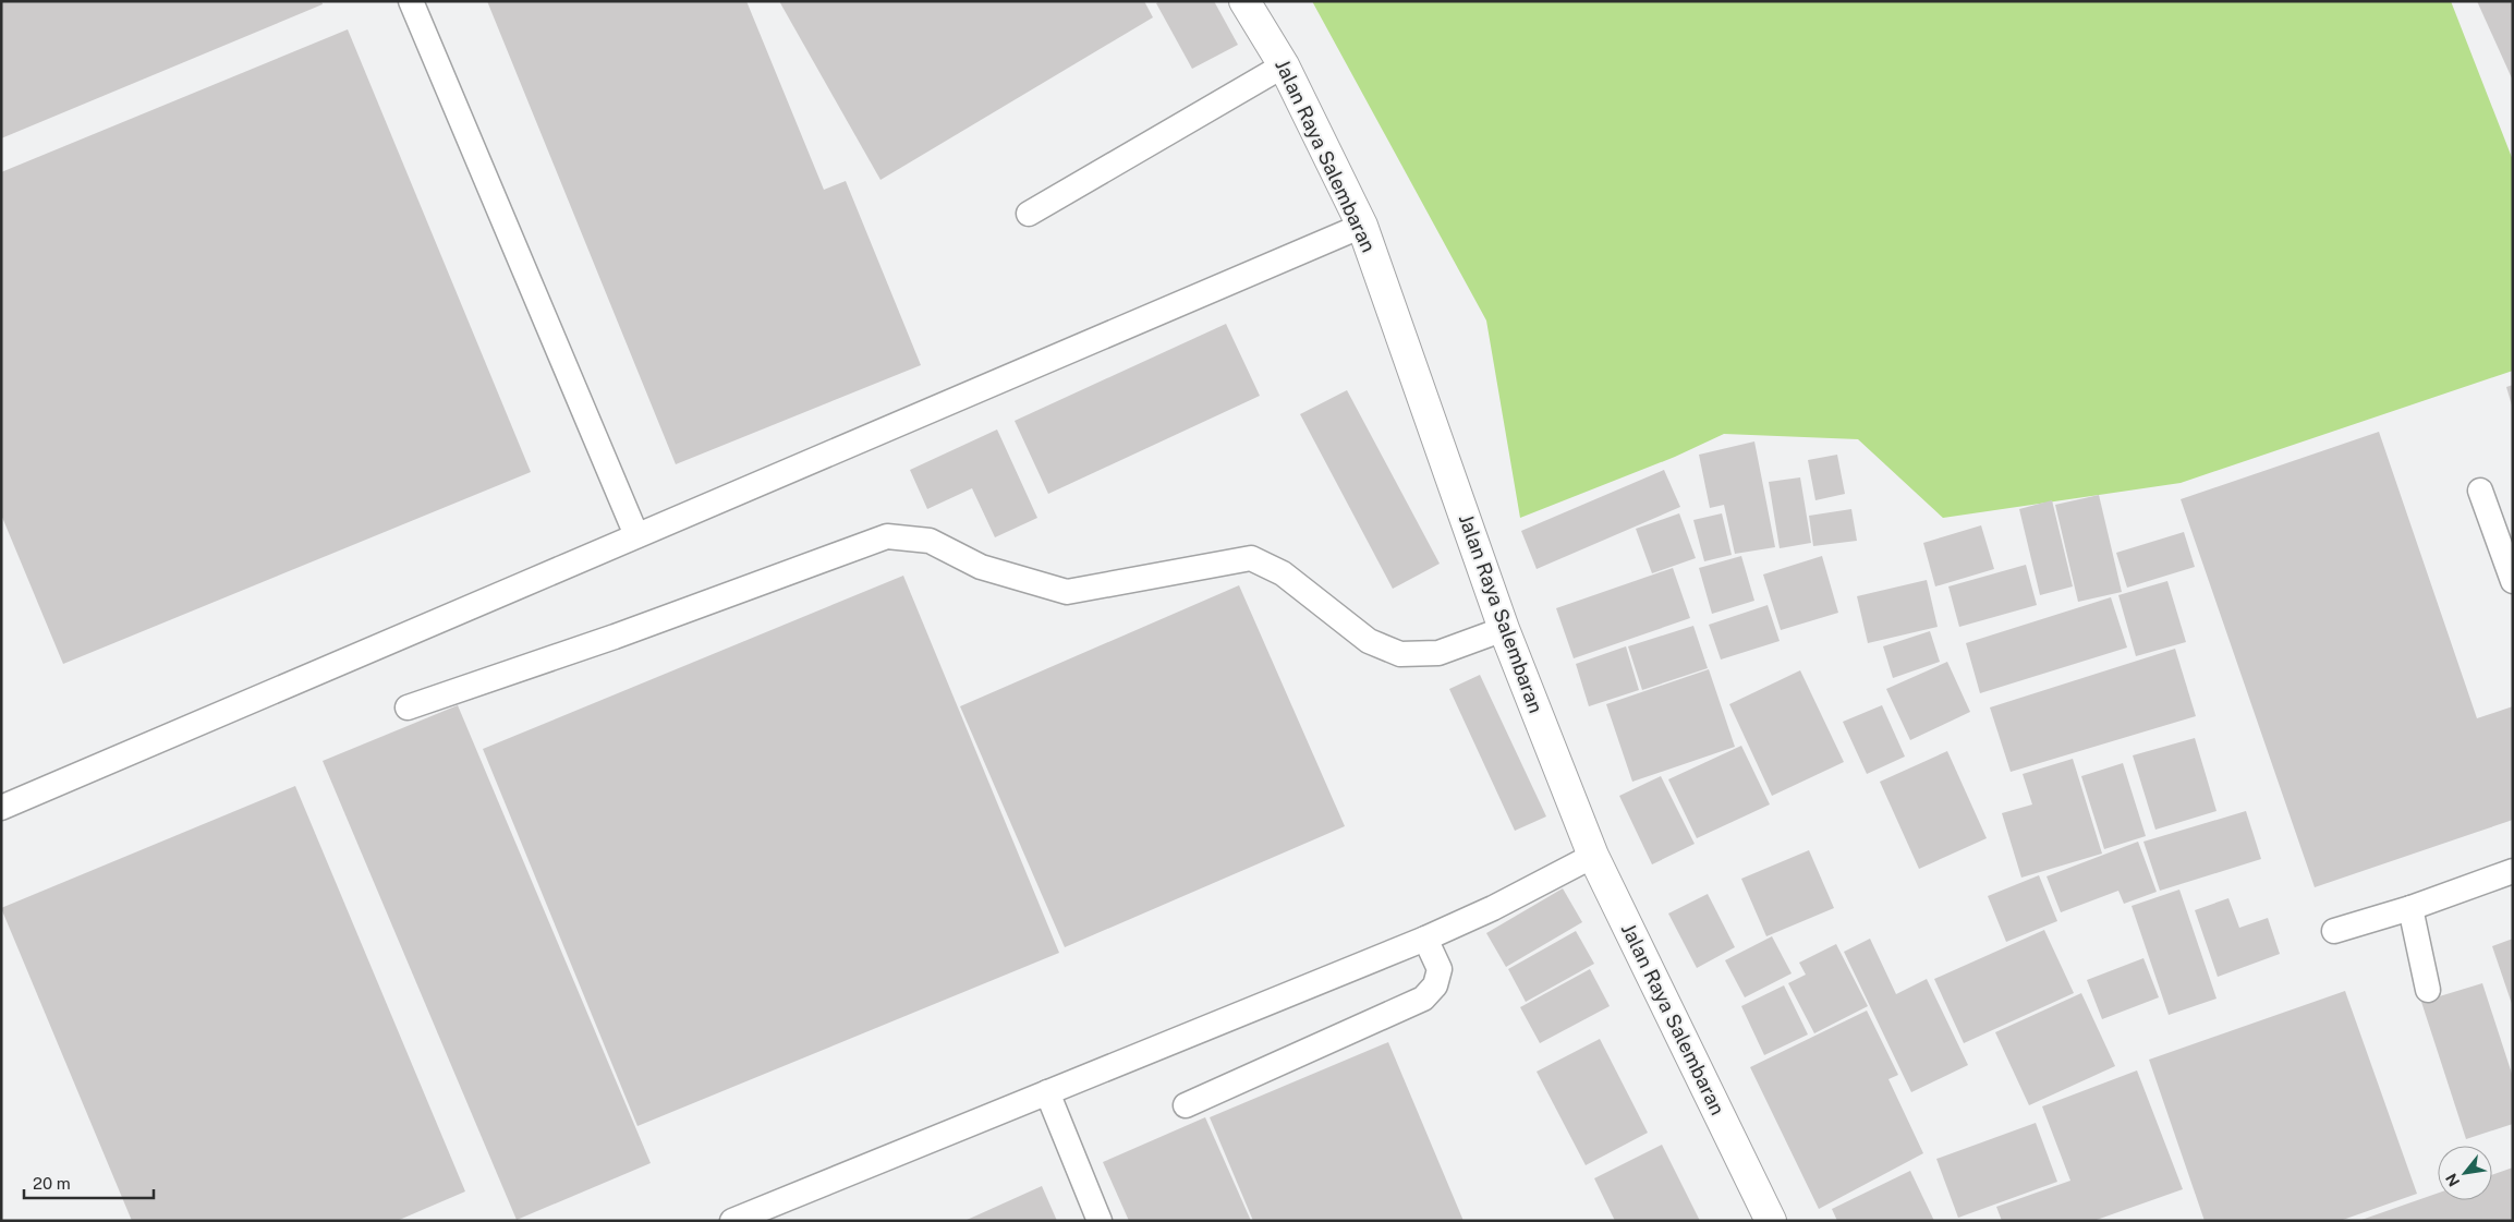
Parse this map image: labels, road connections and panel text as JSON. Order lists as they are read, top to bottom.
{
  "streets": {
    "main road": ["Jalan Raya Salembaran"]
  },
  "scale_bar": "20 m",
  "north": "bottom left"
}
